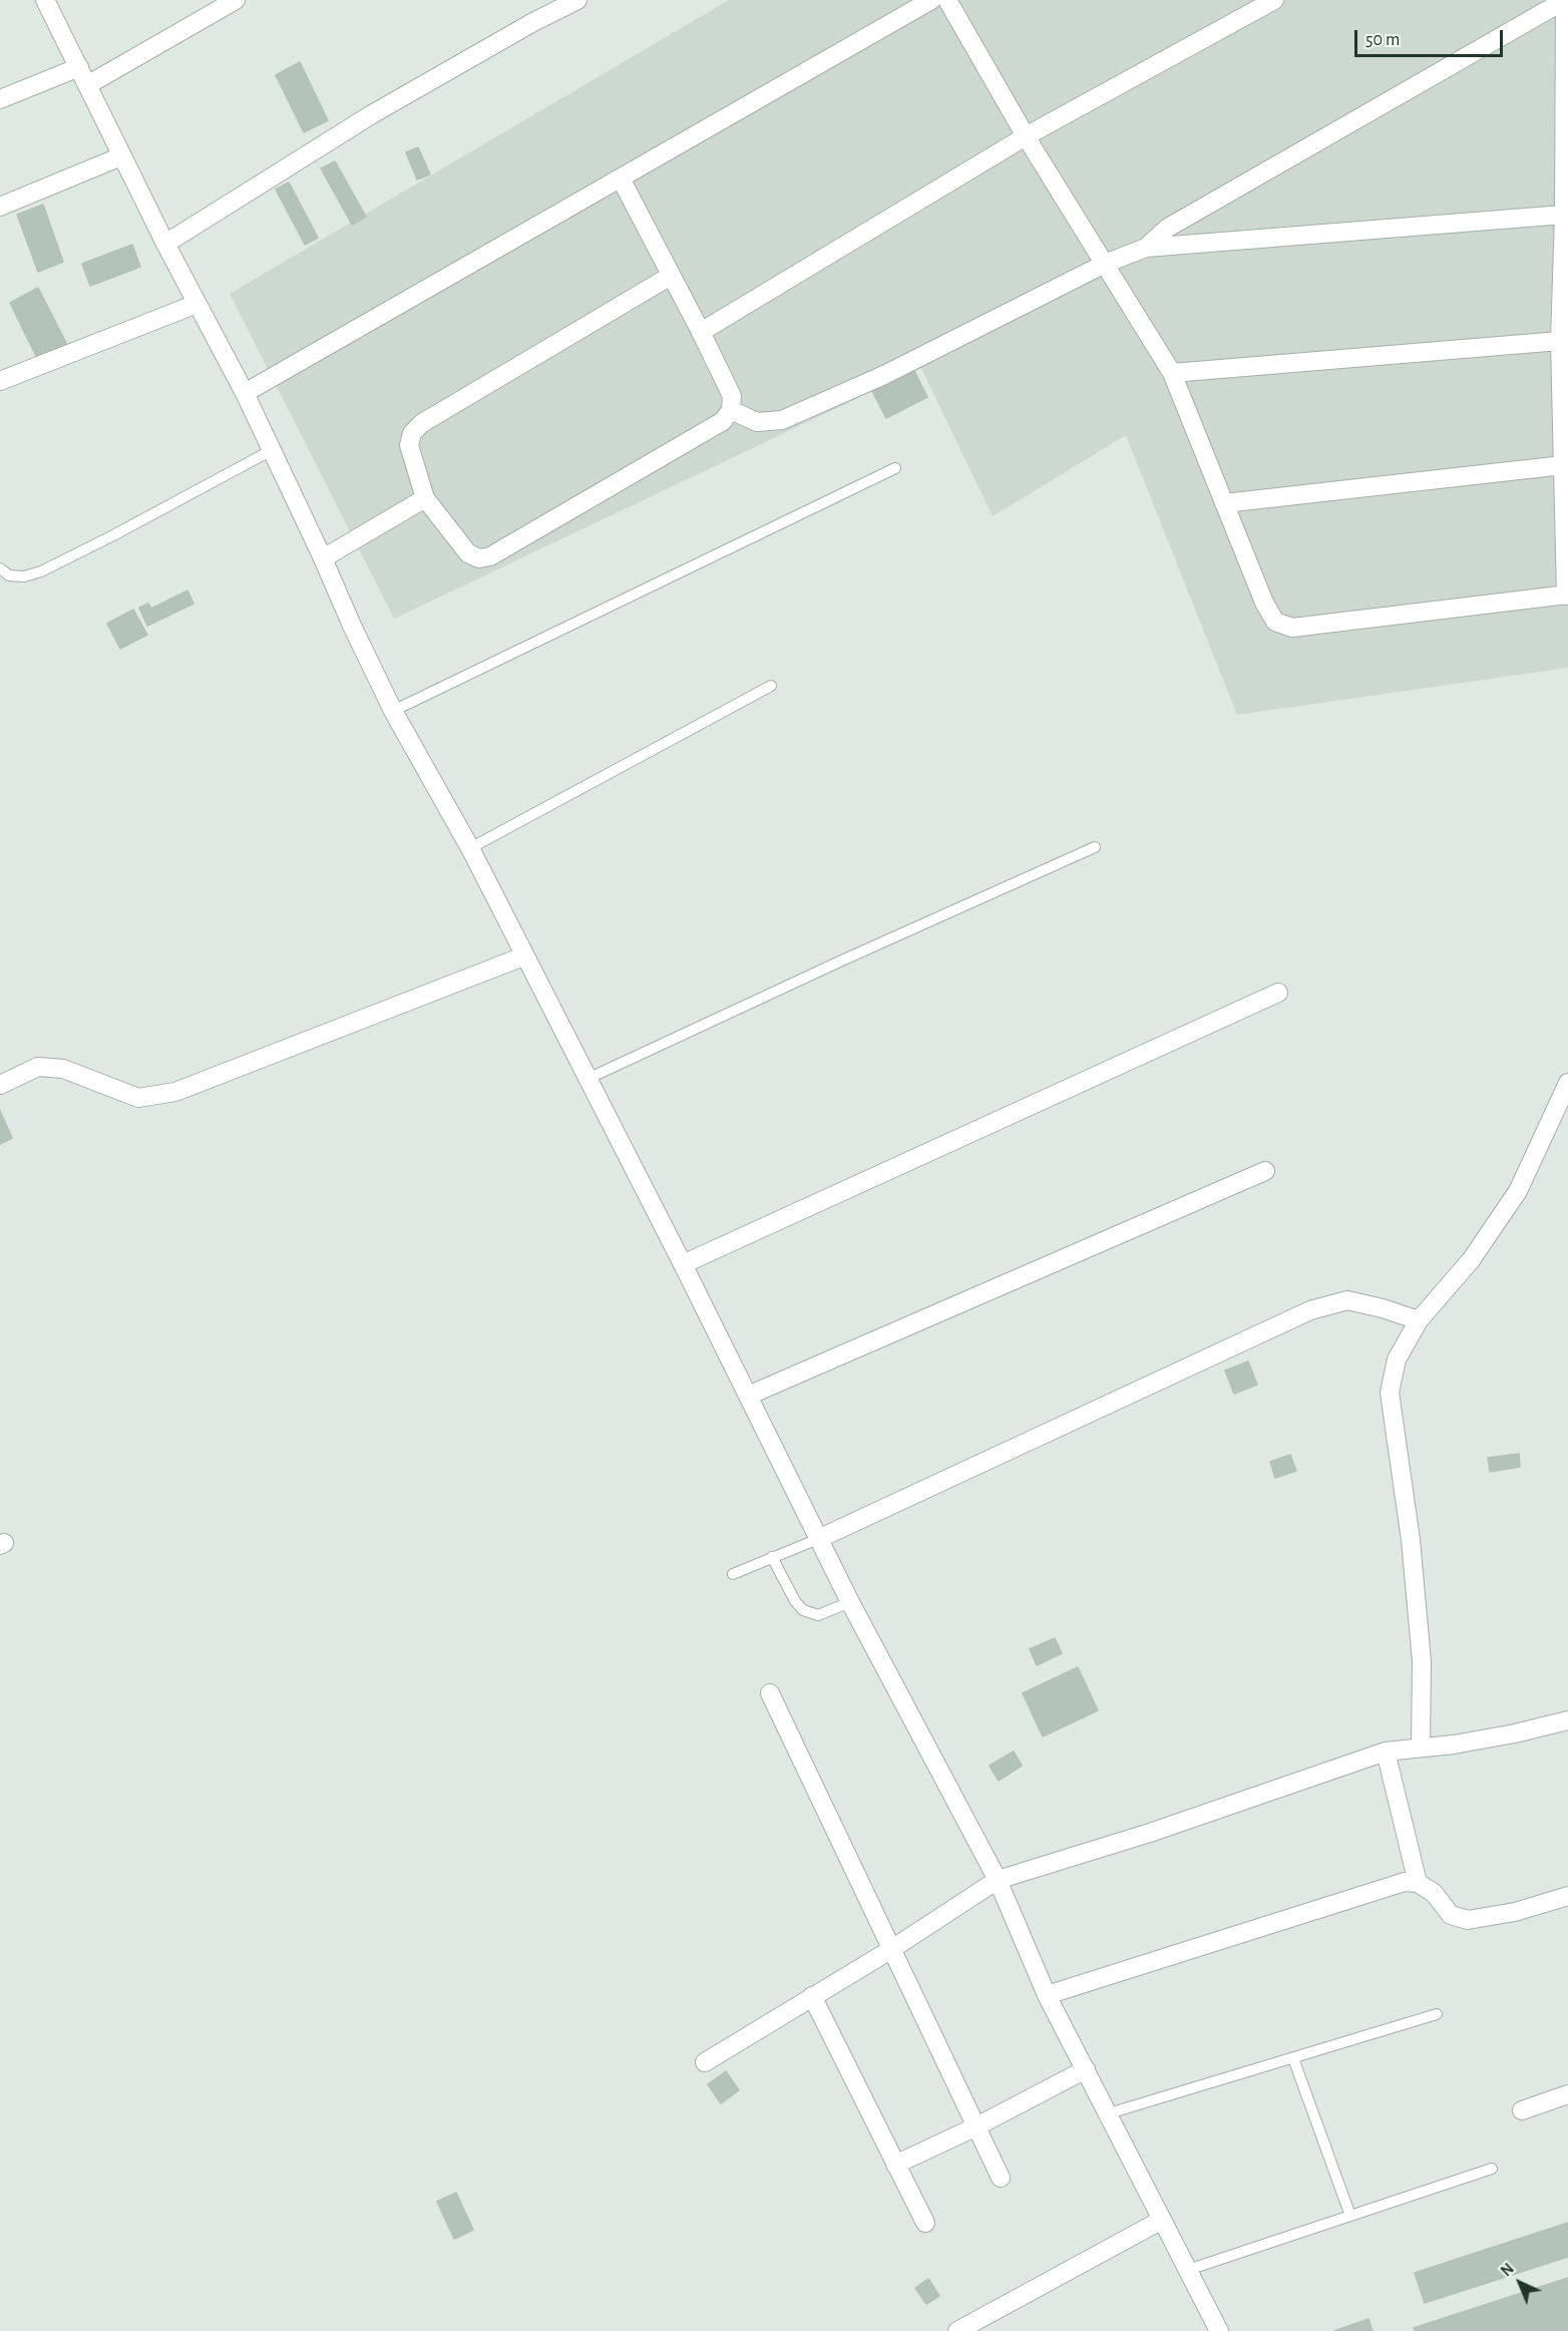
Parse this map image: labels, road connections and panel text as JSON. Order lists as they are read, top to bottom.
{
  "scale_bar": "50 m",
  "north": "top left"
}
